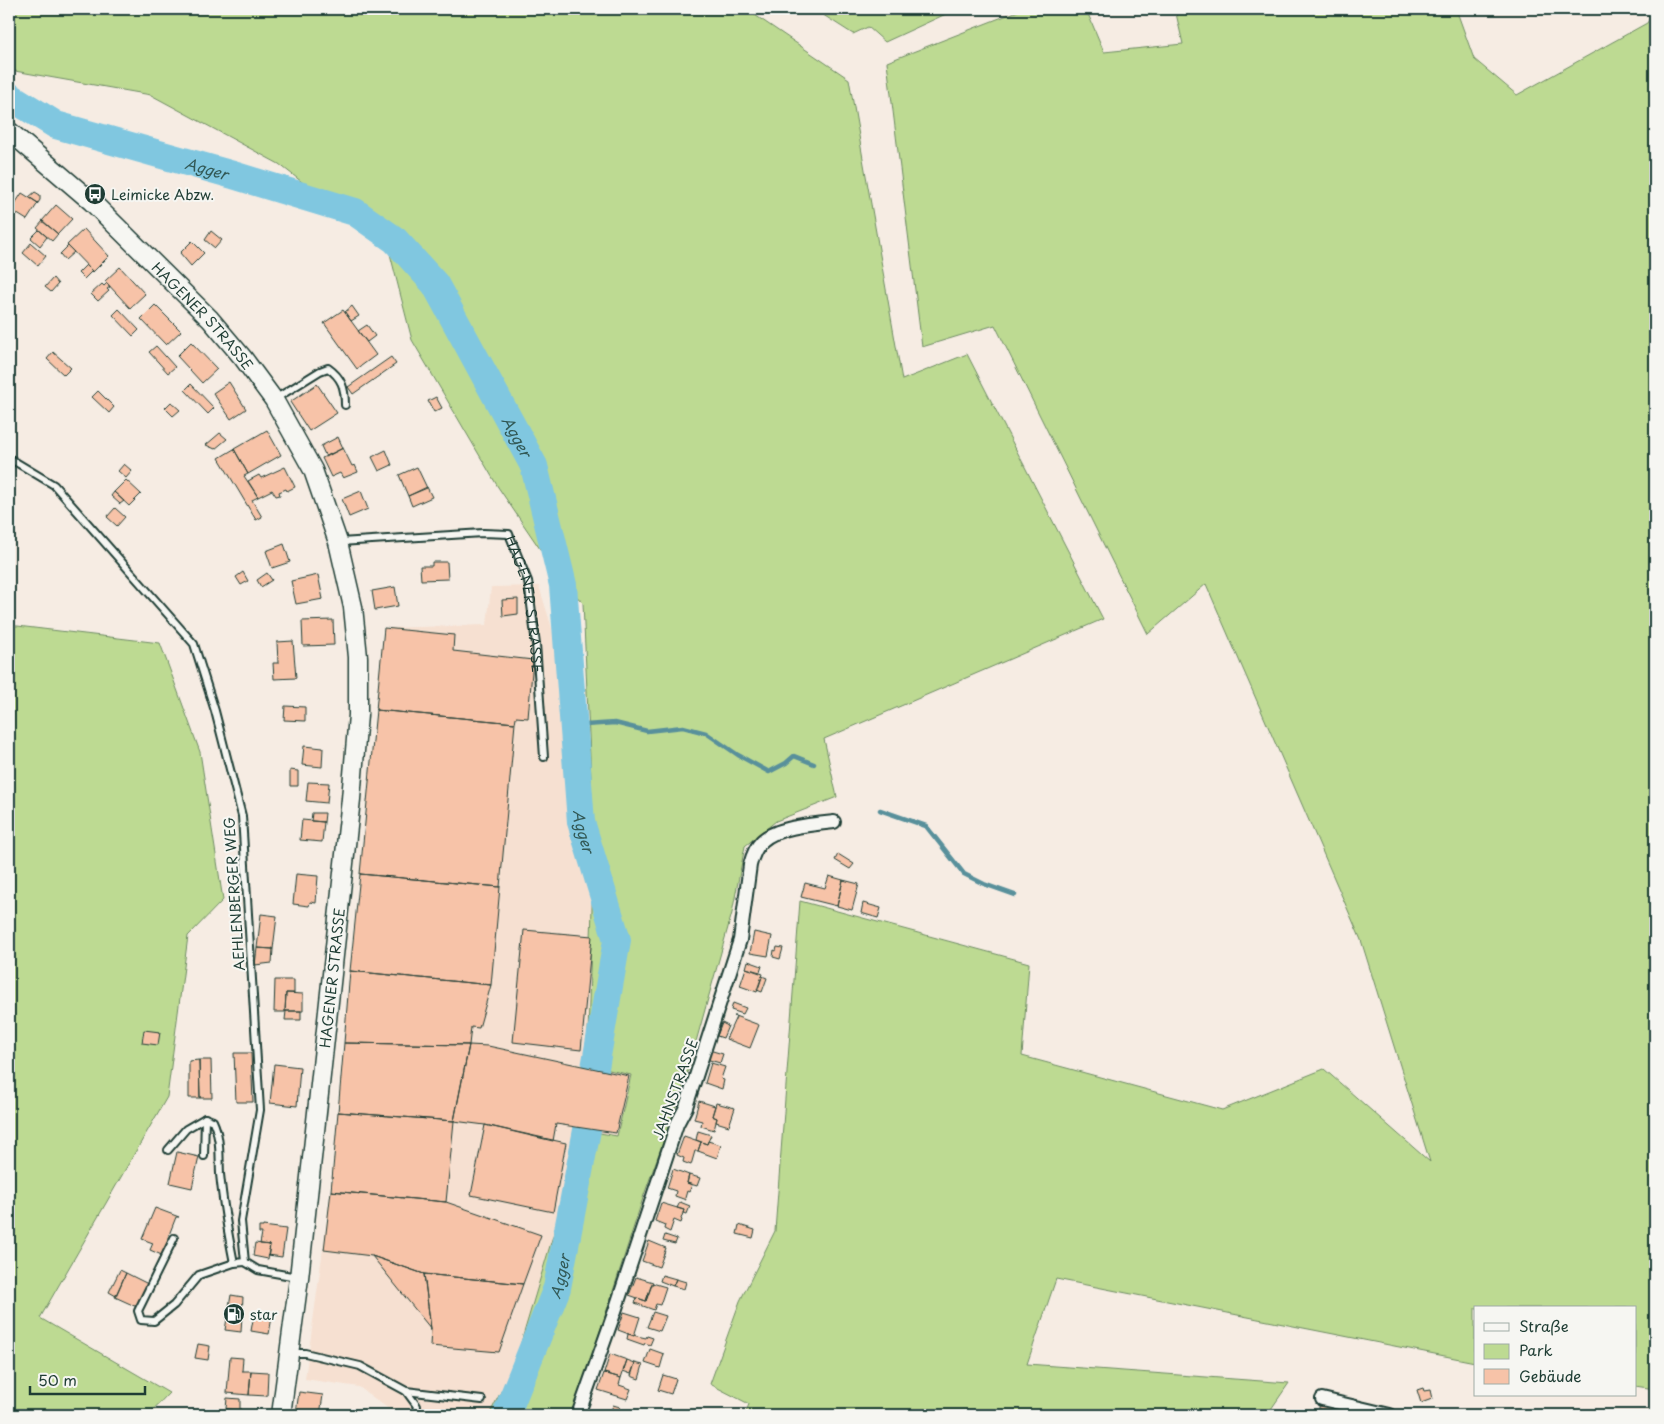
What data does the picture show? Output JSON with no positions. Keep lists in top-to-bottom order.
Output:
{
  "streets": {
    "main road": ["HAGENER STRASSE"],
    "street": ["JAHNSTRASSE"],
    "lane": ["AEHLENBERGER WEG"]
  },
  "water": ["Agger"],
  "places": {
    "bus stop": ["Leimicke Abzw."],
    "fuel station": ["star"]
  },
  "legend": ["Straße", "Park", "Gebäude"],
  "scale_bar": "50 m"
}
